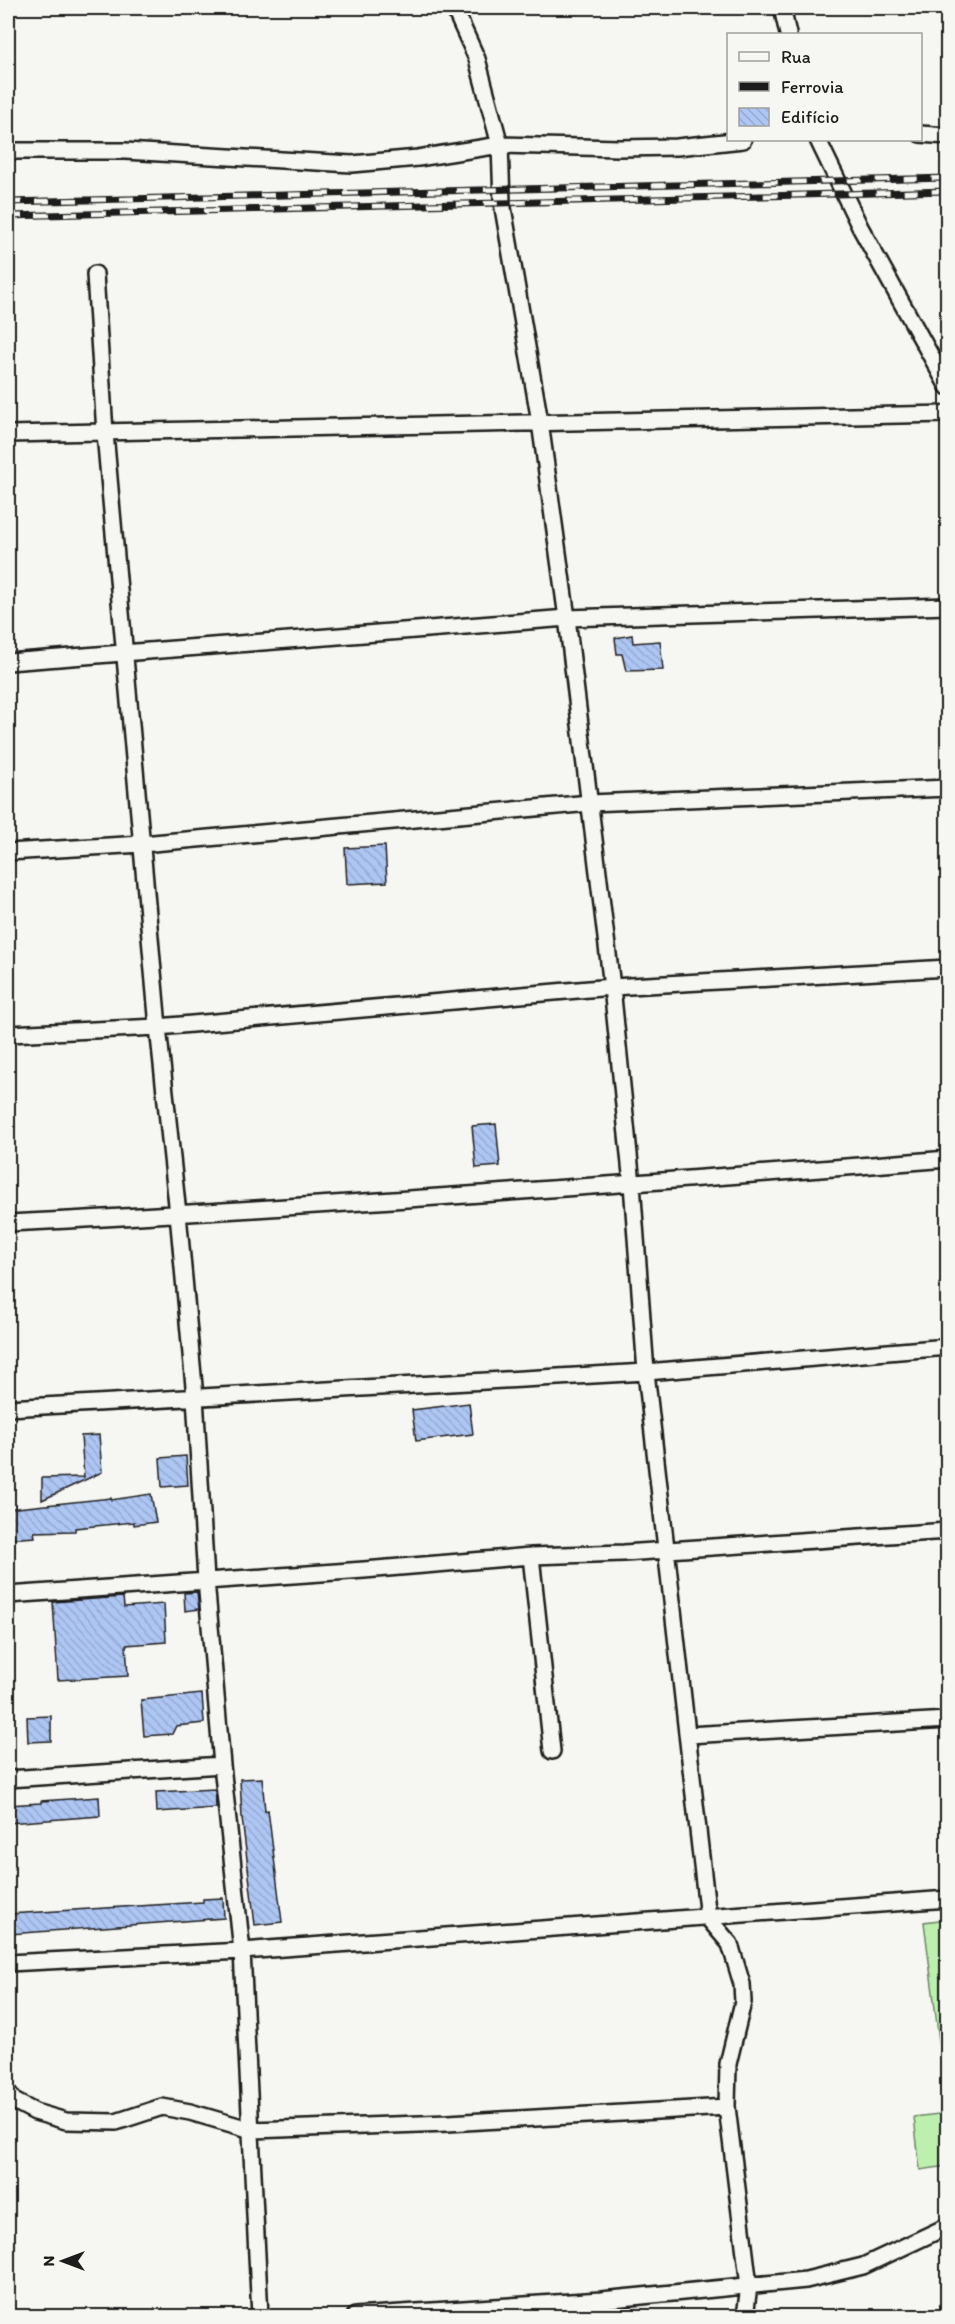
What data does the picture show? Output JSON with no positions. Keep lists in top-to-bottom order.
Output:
{
  "legend": ["Rua", "Ferrovia", "Edifício"],
  "north": "left"
}
